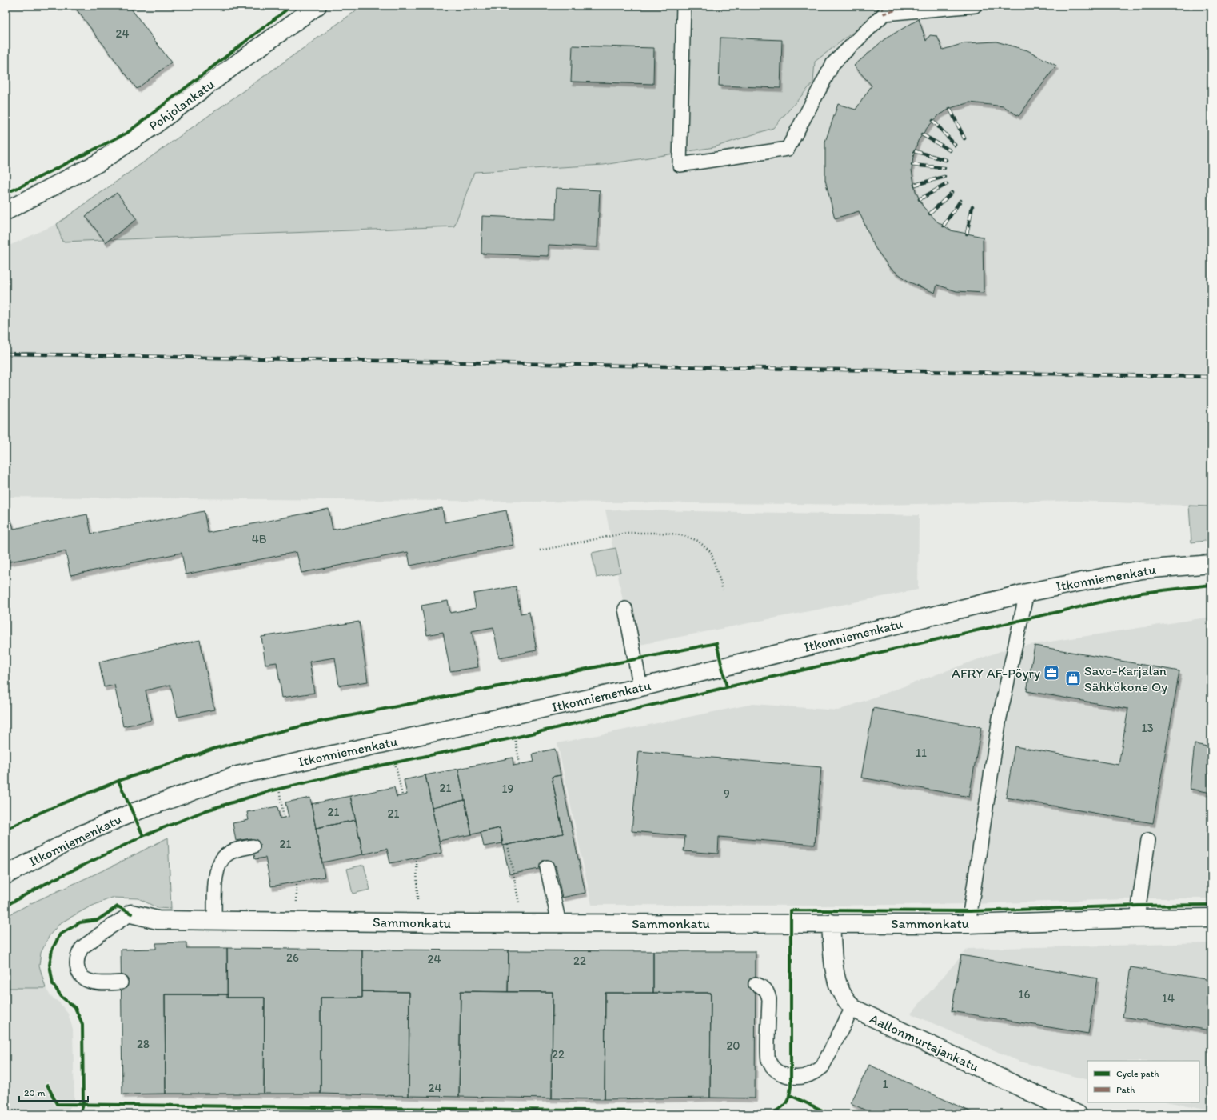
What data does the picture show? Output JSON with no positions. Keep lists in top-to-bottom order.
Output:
{
  "streets": {
    "main road": [
      "Pohjolankatu",
      "Itkonniemenkatu",
      "Sammonkatu",
      "Aallonmurtajankatu"
    ]
  },
  "crossings": [
    ["Sammonkatu", "Aallonmurtajankatu"]
  ],
  "places": {
    "office": ["AFRY AF-Pöyry"],
    "shop": ["Savo-Karjalan Sähkökone Oy"]
  },
  "house_numbers": [
    "24",
    "4B",
    "13",
    "11",
    "21",
    "19",
    "9",
    "21",
    "21",
    "21",
    "26",
    "24",
    "22",
    "16",
    "14",
    "28",
    "20",
    "22",
    "1",
    "24"
  ],
  "legend": ["Cycle path", "Path"],
  "scale_bar": "20 m"
}
